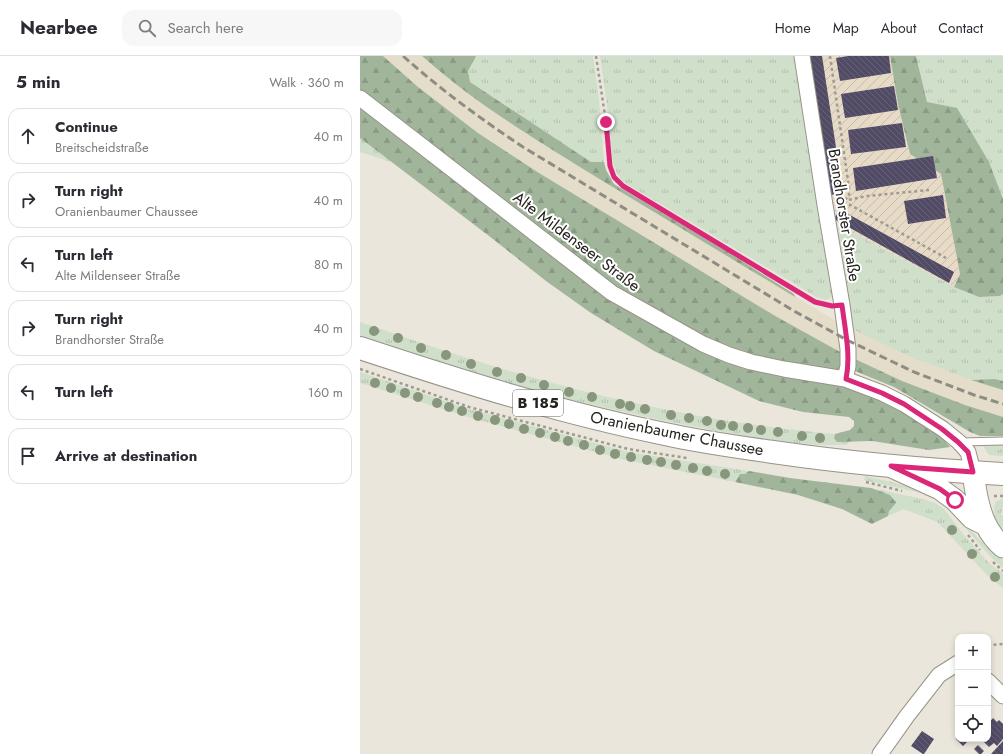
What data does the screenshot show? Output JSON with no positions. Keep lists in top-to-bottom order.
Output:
{
  "streets": {
    "main road": ["B 185", "Oranienbaumer Chaussee"],
    "street": ["Brandhorster Straße", "Alte Mildenseer Straße"]
  },
  "crossings": [
    ["Brandhorster Straße", "Alte Mildenseer Straße"],
    ["Alte Mildenseer Straße", "Oranienbaumer Chaussee"]
  ],
  "page": {
    "header": "Nearbee",
    "search": "Search here",
    "nav": [
      "Home",
      "Map",
      "About",
      "Contact"
    ],
    "heading": ["5 min", "Walk · 360 m"],
    "list": [
      ["Continue", "Breitscheidstraße", "40 m"],
      ["Turn right", "Oranienbaumer Chaussee", "40 m"],
      ["Turn left", "Alte Mildenseer Straße", "80 m"],
      ["Turn right", "Brandhorster Straße", "40 m"],
      ["Turn left", "160 m"],
      "Arrive at destination"
    ],
    "map_buttons": ["+", "−"]
  }
}
